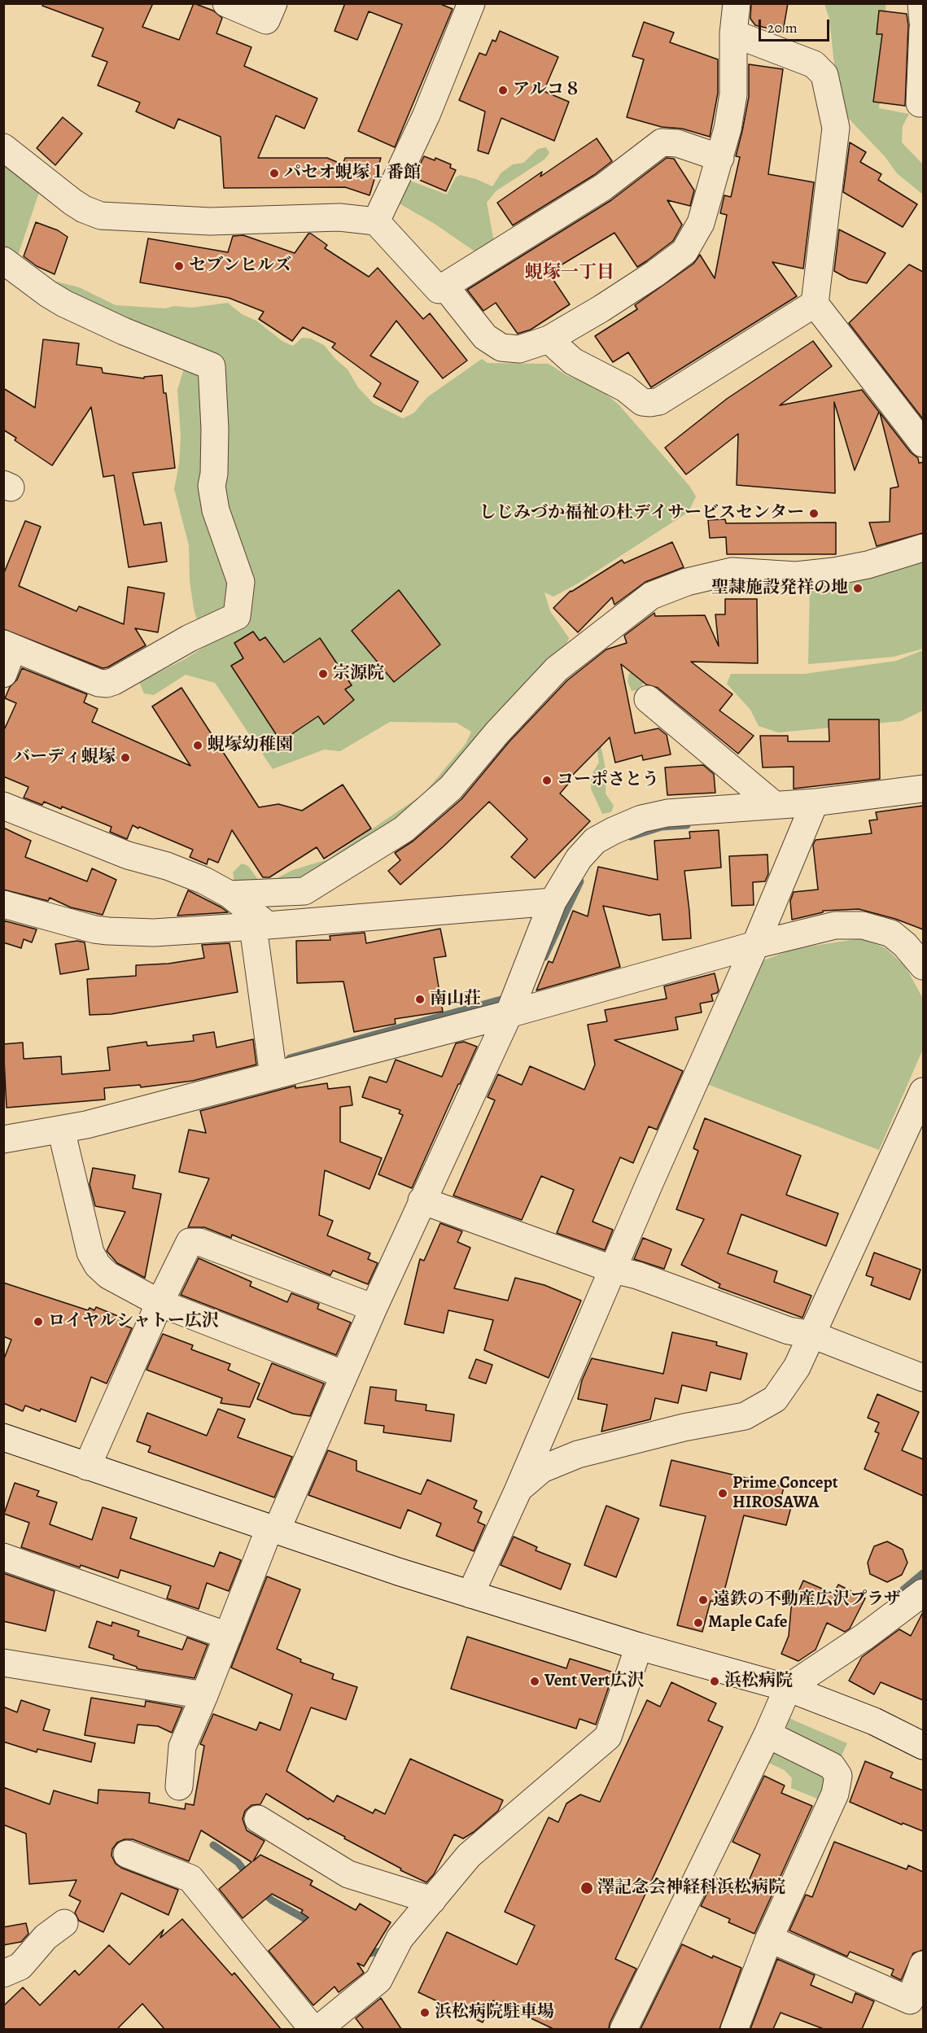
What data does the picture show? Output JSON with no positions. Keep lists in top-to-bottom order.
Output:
{
  "districts": ["蜆塚一丁目"],
  "places": [
    "アルコ８",
    "パセオ蜆塚１番館",
    "セブンヒルズ",
    "しじみづか福祉の杜デイサービスセンター",
    "聖隷施設発祥の地",
    "宗源院",
    "蜆塚幼稚園",
    "バーディ蜆塚",
    "コーポさとう",
    "南山荘",
    "ロイヤルシャトー広沢",
    "Prime Concept HIROSAWA",
    "遠鉄の不動産広沢プラザ",
    "Maple Cafe",
    "Vent Vert広沢",
    "浜松病院",
    "澤記念会神経科浜松病院",
    "浜松病院駐車場"
  ],
  "scale_bar": "20 m"
}
